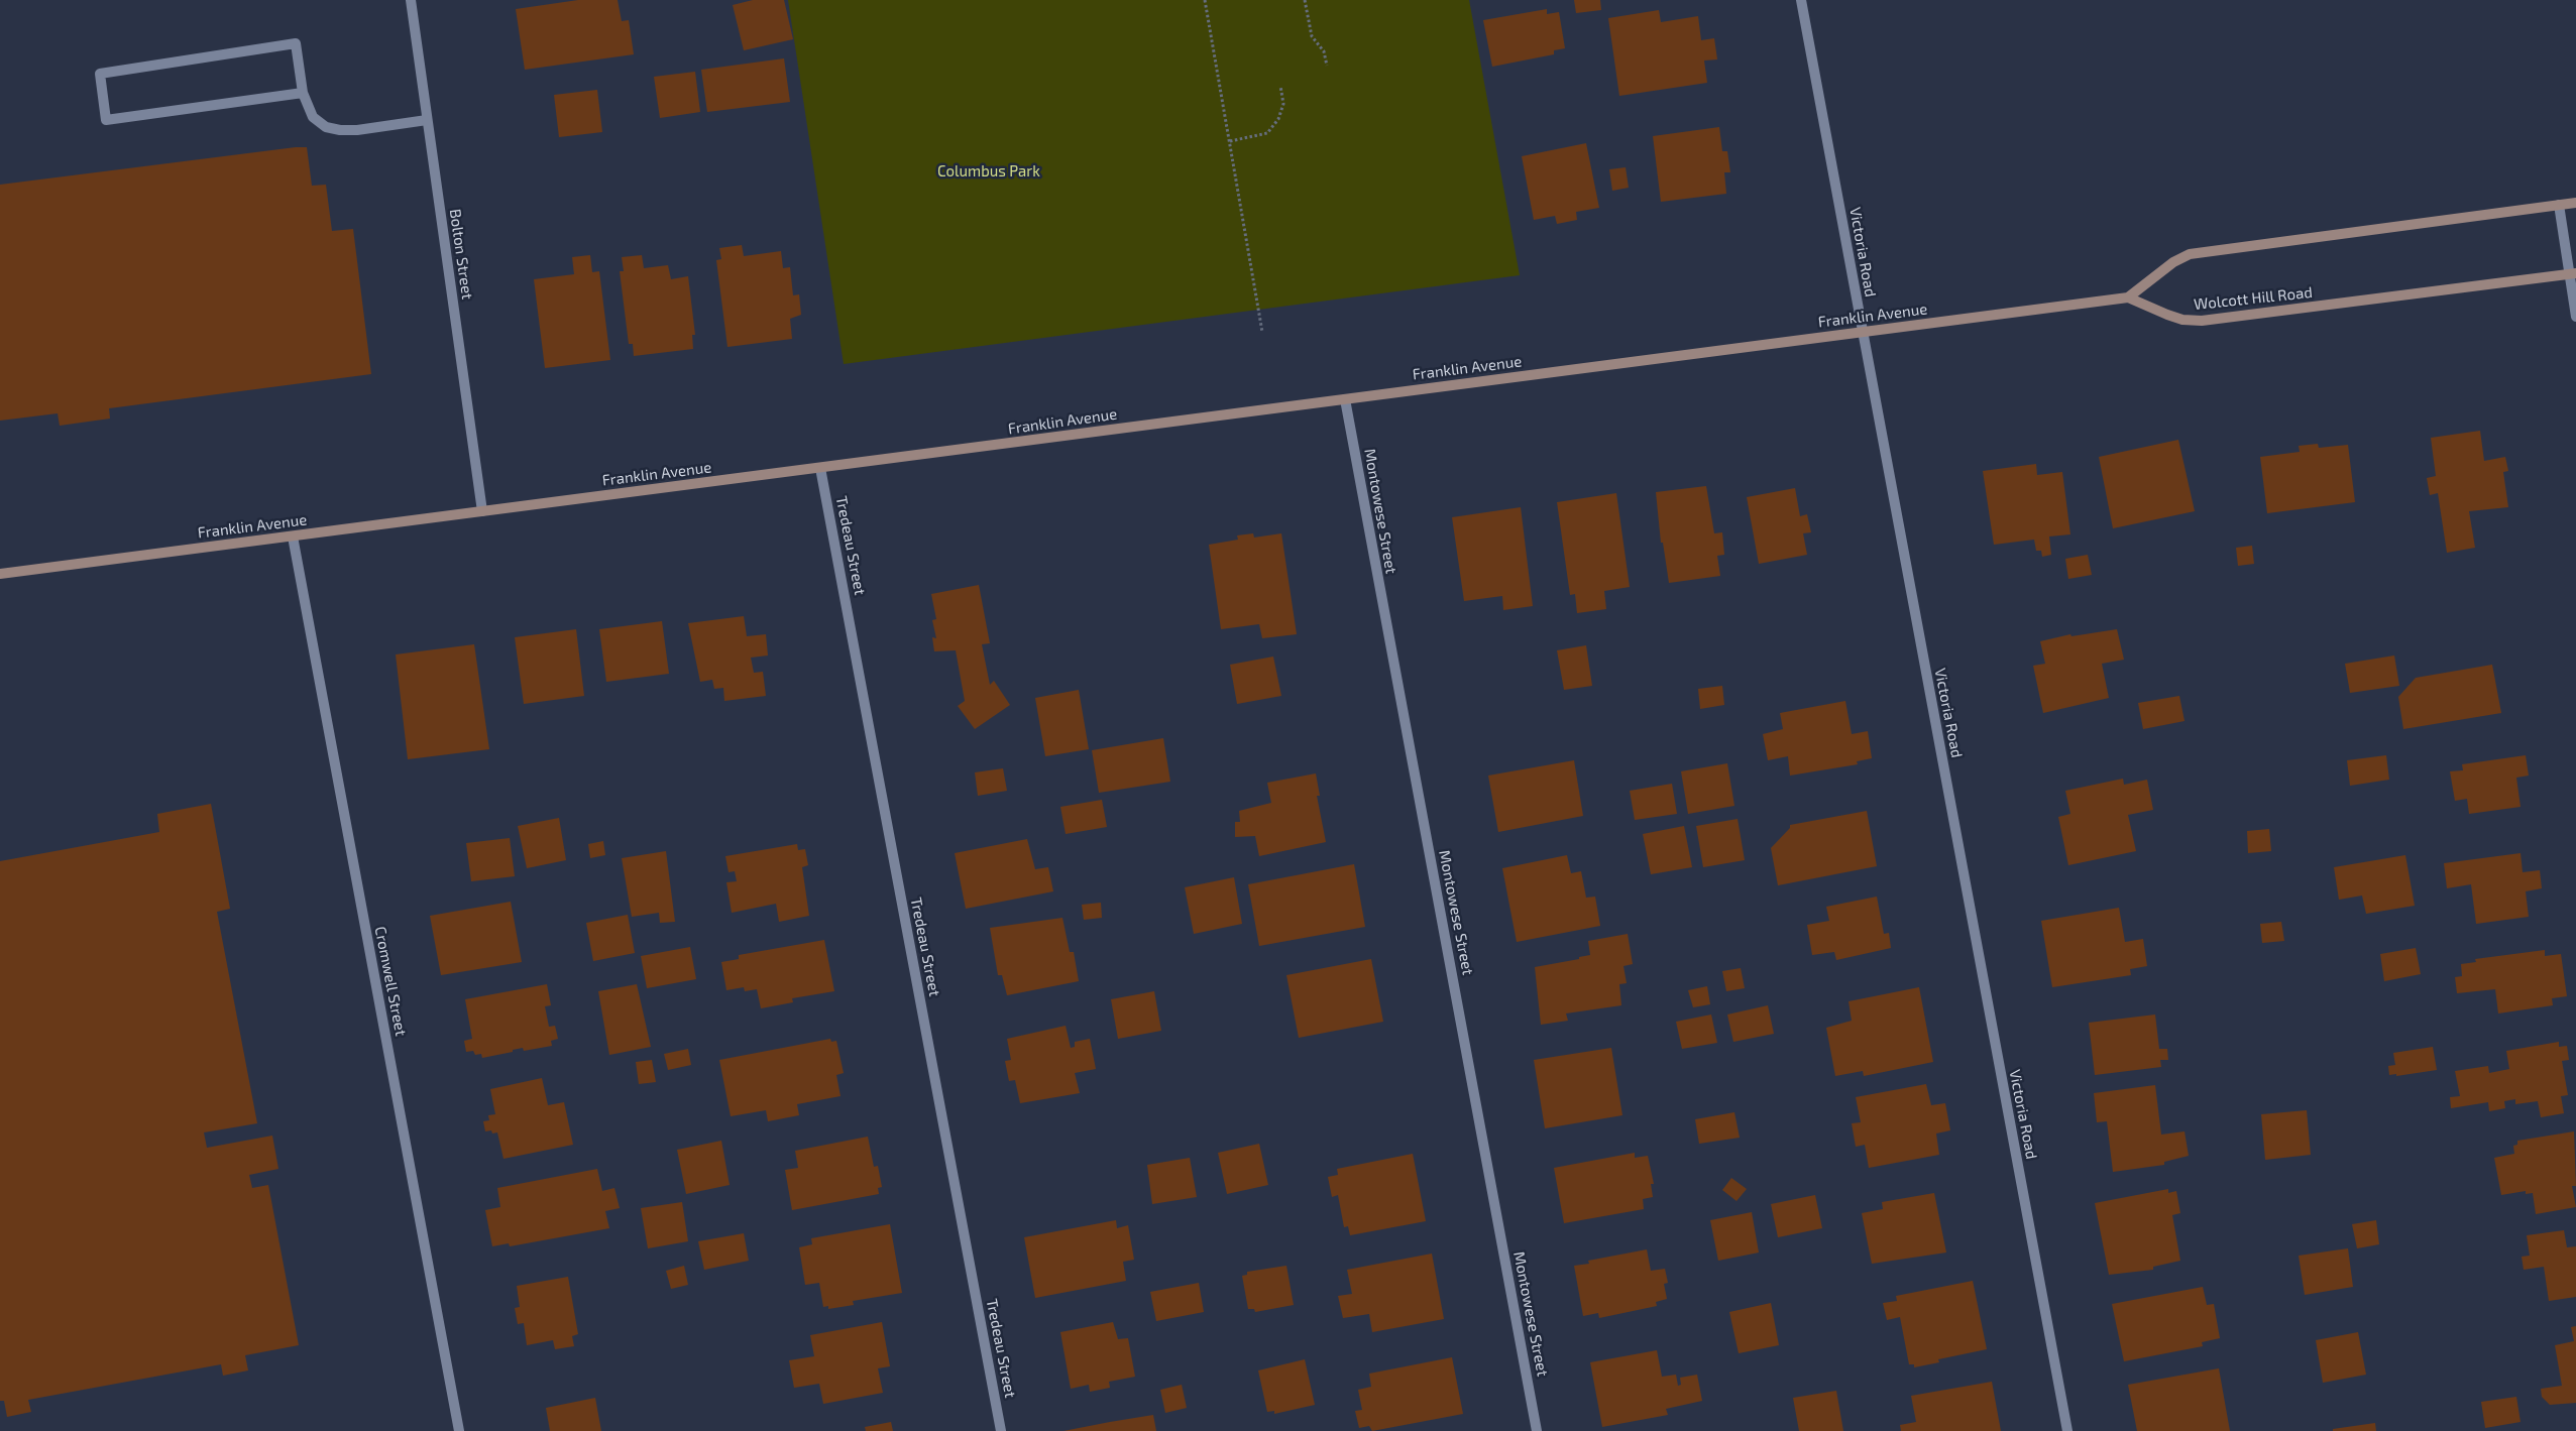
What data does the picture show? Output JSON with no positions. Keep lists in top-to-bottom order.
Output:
{
  "streets": {
    "main road": ["Wolcott Hill Road", "Franklin Avenue"],
    "street": [
      "Victoria Road",
      "Bolton Street",
      "Montowese Street",
      "Tredeau Street",
      "Cromwell Street"
    ]
  },
  "crossings": [
    ["Victoria Road", "Franklin Avenue"],
    ["Bolton Street", "Franklin Avenue"],
    ["Wolcott Hill Road", "Franklin Avenue"],
    ["Franklin Avenue", "Montowese Street"],
    ["Franklin Avenue", "Tredeau Street"],
    ["Franklin Avenue", "Cromwell Street"]
  ],
  "parks": ["Columbus Park"]
}
